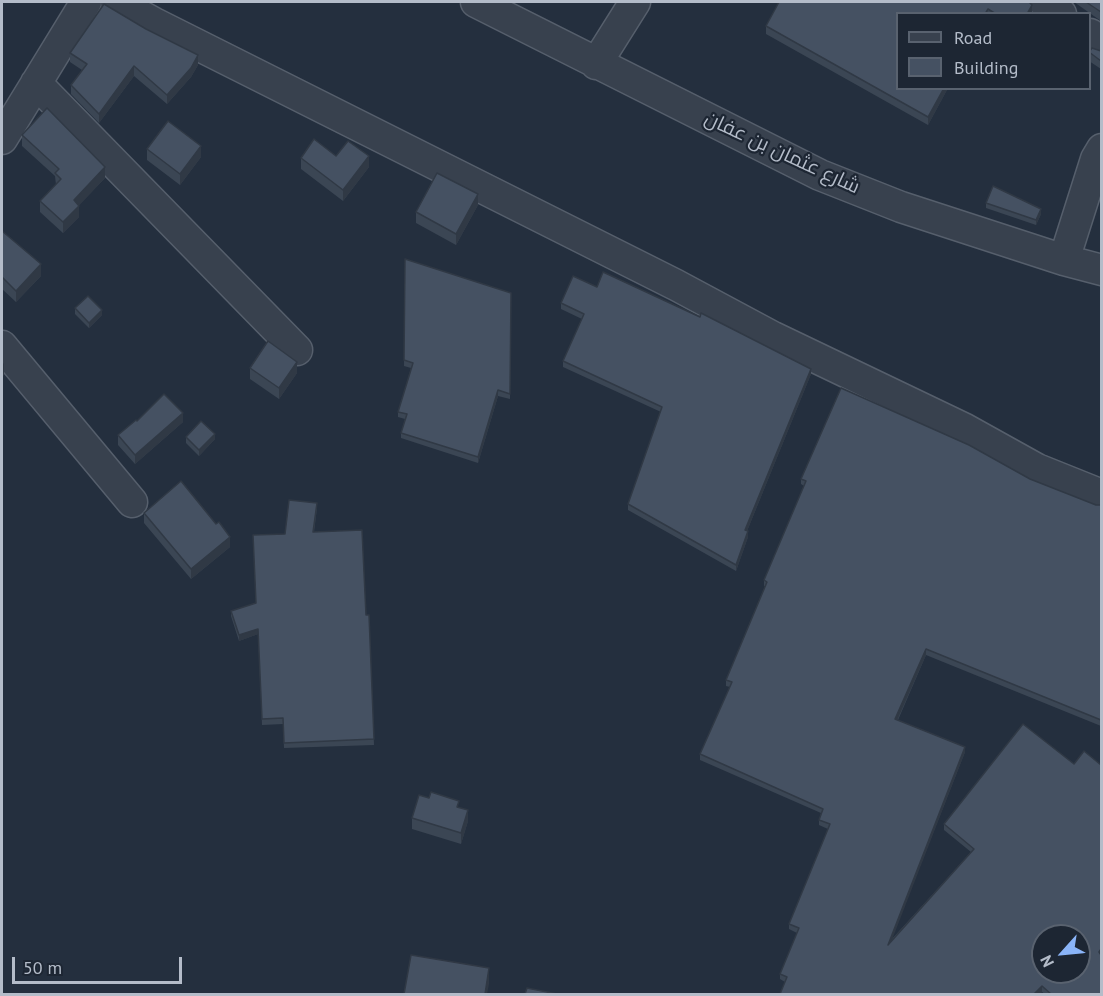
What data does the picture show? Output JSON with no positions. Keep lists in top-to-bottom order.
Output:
{
  "streets": {
    "street": ["شارع عثمان بن عفان"]
  },
  "legend": ["Road", "Building"],
  "scale_bar": "50 m",
  "north": "bottom left"
}
